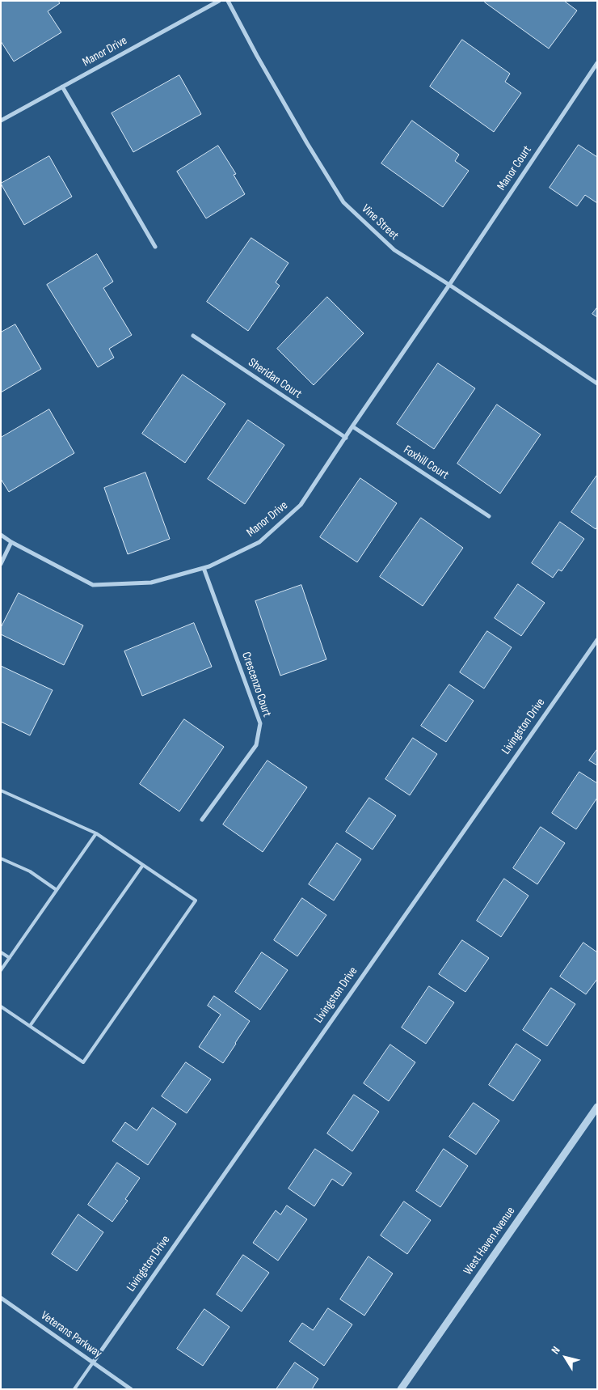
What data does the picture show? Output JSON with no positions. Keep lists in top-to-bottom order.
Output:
{
  "streets": {
    "street": [
      "Manor Drive",
      "Manor Court",
      "Vine Street",
      "Sheridan Court",
      "Foxhill Court",
      "Crescenzo Court",
      "Livingston Drive",
      "West Haven Avenue",
      "Veterans Parkway"
    ]
  },
  "crossings": [
    ["Manor Drive", "Manor Court"],
    ["Manor Drive", "Vine Street"],
    ["Manor Drive", "Sheridan Court"],
    ["Manor Drive", "Foxhill Court"],
    ["Manor Drive", "Crescenzo Court"],
    ["Manor Court", "Vine Street"],
    ["Livingston Drive", "Veterans Parkway"]
  ],
  "north": "top left"
}
